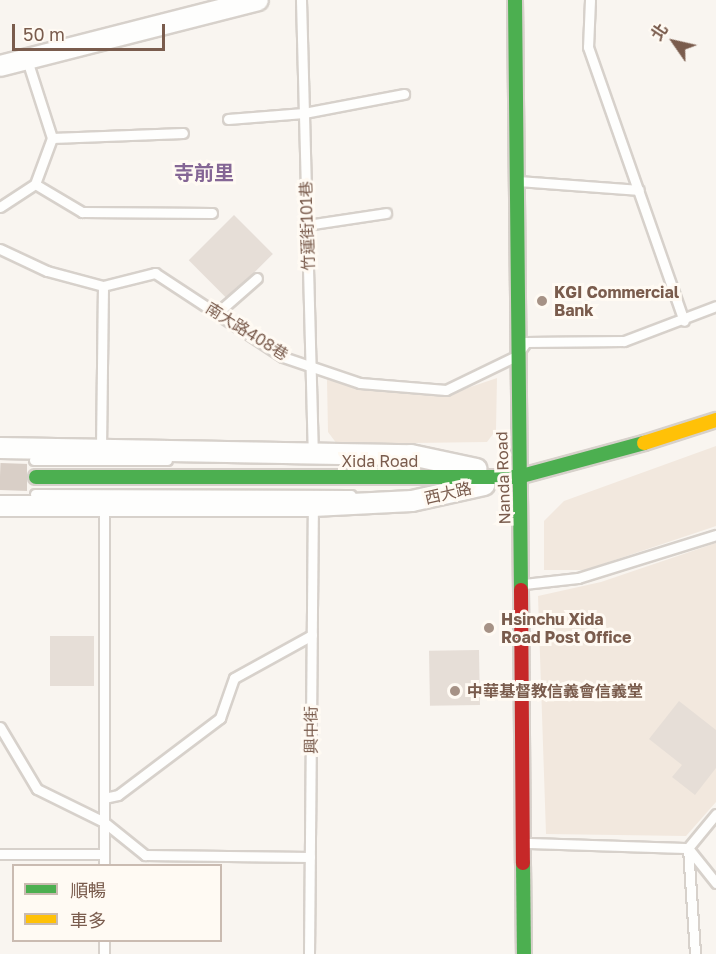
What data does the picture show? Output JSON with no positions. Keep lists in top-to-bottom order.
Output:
{
  "streets": {
    "main road": ["Xida Road", "Nanda Road"],
    "street": ["西大路"],
    "lane": ["竹蓮街101巷", "南大路408巷", "興中街"]
  },
  "crossings": [
    ["竹蓮街101巷", "南大路408巷"],
    ["竹蓮街101巷", "西大路"],
    ["南大路408巷", "Nanda Road"],
    ["Xida Road", "Nanda Road"],
    ["Xida Road", "西大路"],
    ["Nanda Road", "西大路"],
    ["西大路", "興中街"]
  ],
  "districts": ["寺前里"],
  "places": ["KGI Commercial Bank", "Hsinchu Xida Road Post Office", "中華基督教信義會信義堂"],
  "legend": ["順暢", "車多"],
  "scale_bar": "50 m",
  "north": "top left"
}
